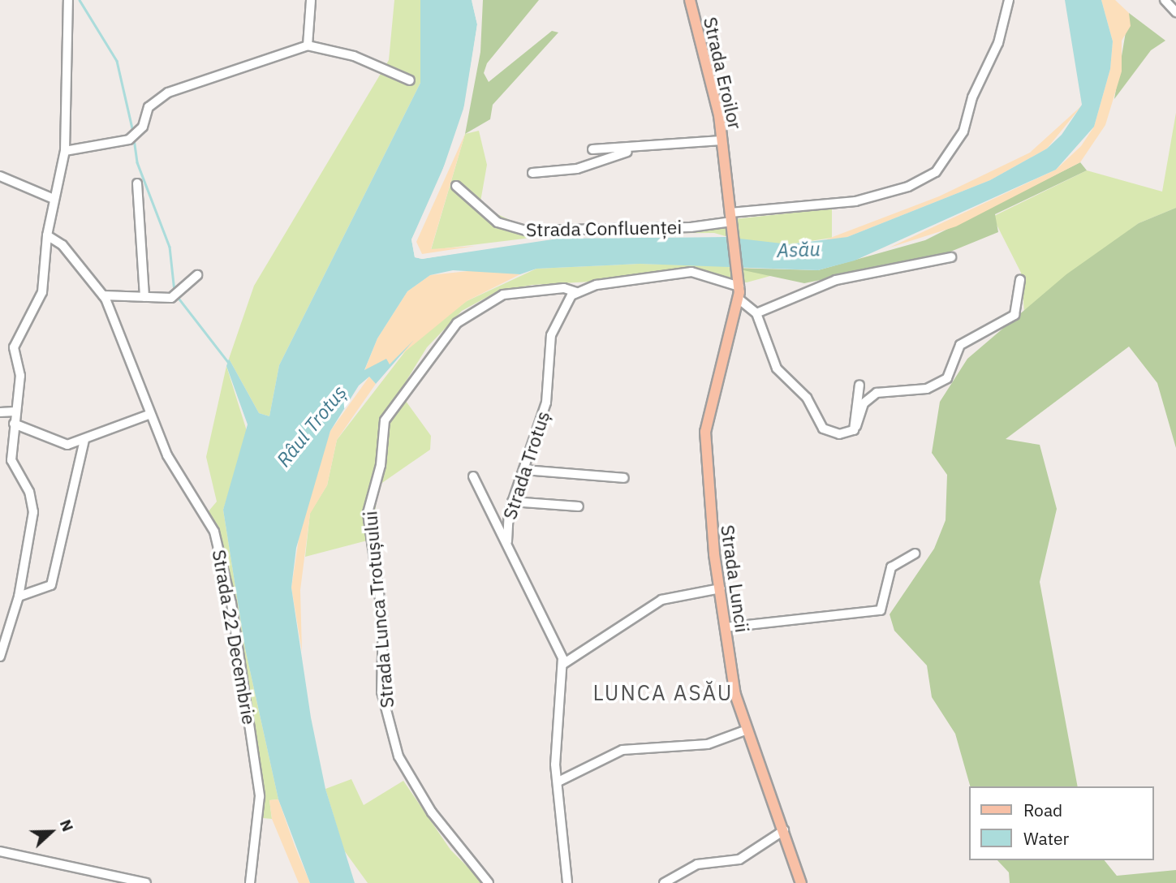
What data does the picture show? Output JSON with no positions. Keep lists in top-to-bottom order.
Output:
{
  "streets": {
    "main road": ["Strada Eroilor", "Strada Luncii"],
    "street": [
      "Strada Confluenței",
      "Strada Trotuș",
      "Strada Lunca Trotușului",
      "Strada 22 Decembrie"
    ]
  },
  "crossings": [
    ["Strada Eroilor", "Strada Confluenței"],
    ["Strada Eroilor", "Strada Luncii"],
    ["Strada Trotuș", "Strada Lunca Trotușului"]
  ],
  "districts": ["LUNCA ASĂU"],
  "water": ["Asău", "Râul Trotuș"],
  "legend": ["Road", "Water"],
  "north": "right"
}
